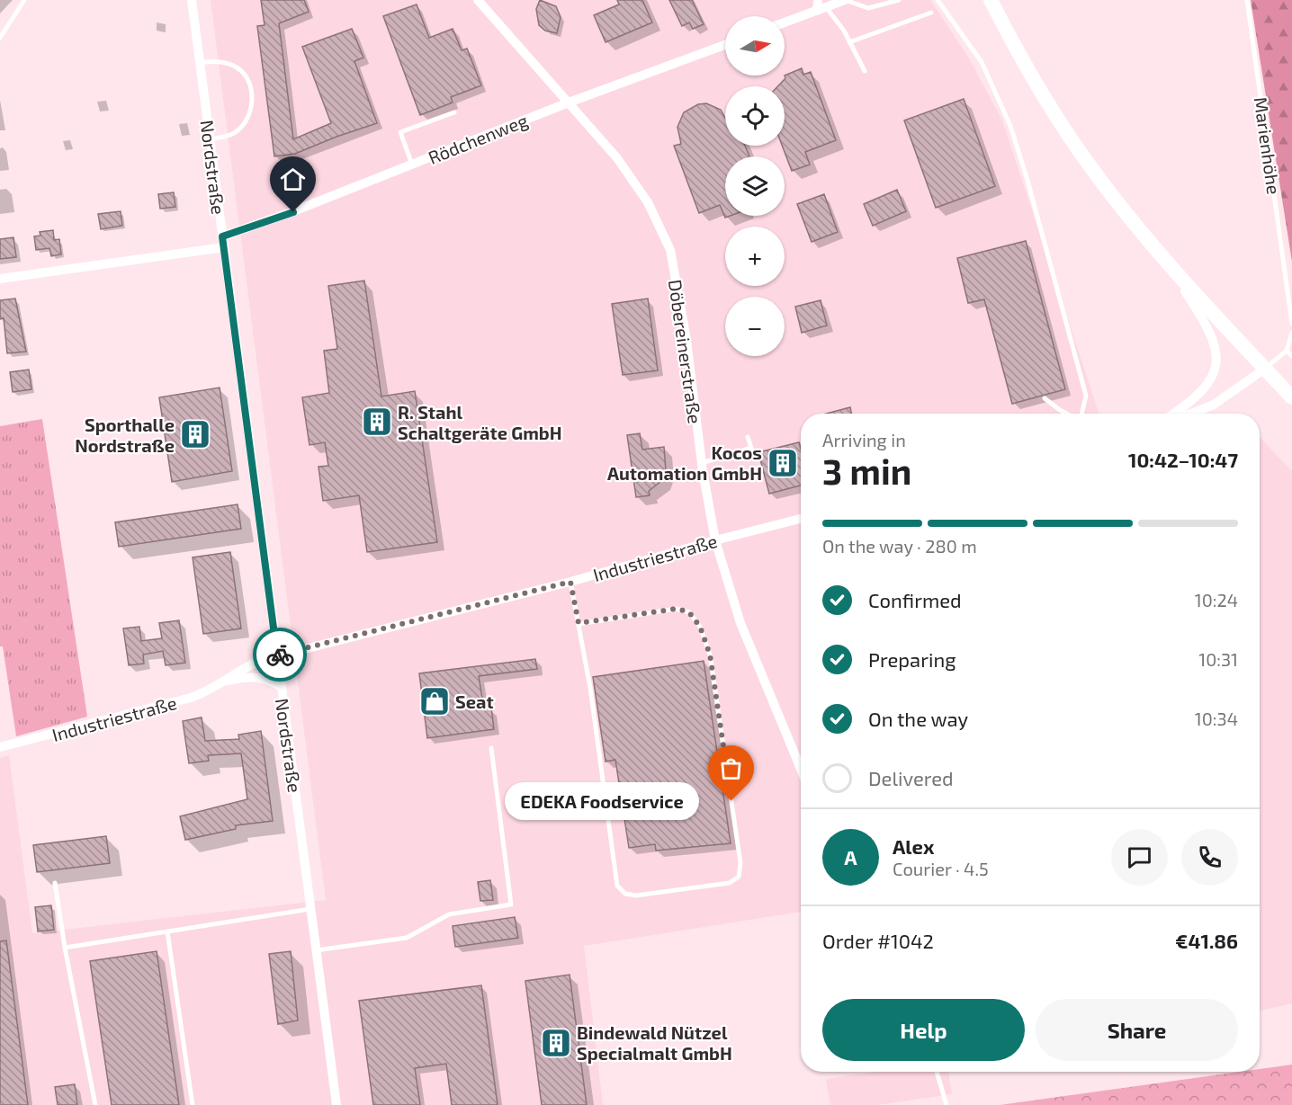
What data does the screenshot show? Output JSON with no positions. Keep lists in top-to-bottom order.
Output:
{
  "streets": {
    "street": [
      "Rödchenweg",
      "Nordstraße",
      "Döbereinerstraße",
      "Industriestraße"
    ],
    "lane": ["Marienhöhe"]
  },
  "crossings": [
    ["Rödchenweg", "Nordstraße"],
    ["Rödchenweg", "Döbereinerstraße"],
    ["Nordstraße", "Industriestraße"],
    ["Döbereinerstraße", "Industriestraße"]
  ],
  "places": {
    "building": [
      "R. Stahl Schaltgeräte GmbH",
      "Sporthalle Nordstraße",
      "Kocos Automation GmbH",
      "Bindewald Nützel Specialmalt GmbH"
    ],
    "shop": ["Seat"],
    "other": ["EDEKA Foodservice"]
  },
  "north": "right",
  "page": {
    "map_buttons": ["+", "−"],
    "heading": ["3 min", "Arriving in", "10:42–10:47"],
    "panel": [
      "Alex",
      "Courier · 4.5",
      "Order #1042",
      "€41.86"
    ],
    "bar": "On the way · 280 m",
    "list": [
      ["Confirmed", "10:24"],
      ["Preparing", "10:31"],
      ["On the way", "10:34"],
      "Delivered"
    ],
    "bubble": "EDEKA Foodservice",
    "round": "A",
    "buttons": ["Help", "Share"]
  }
}
